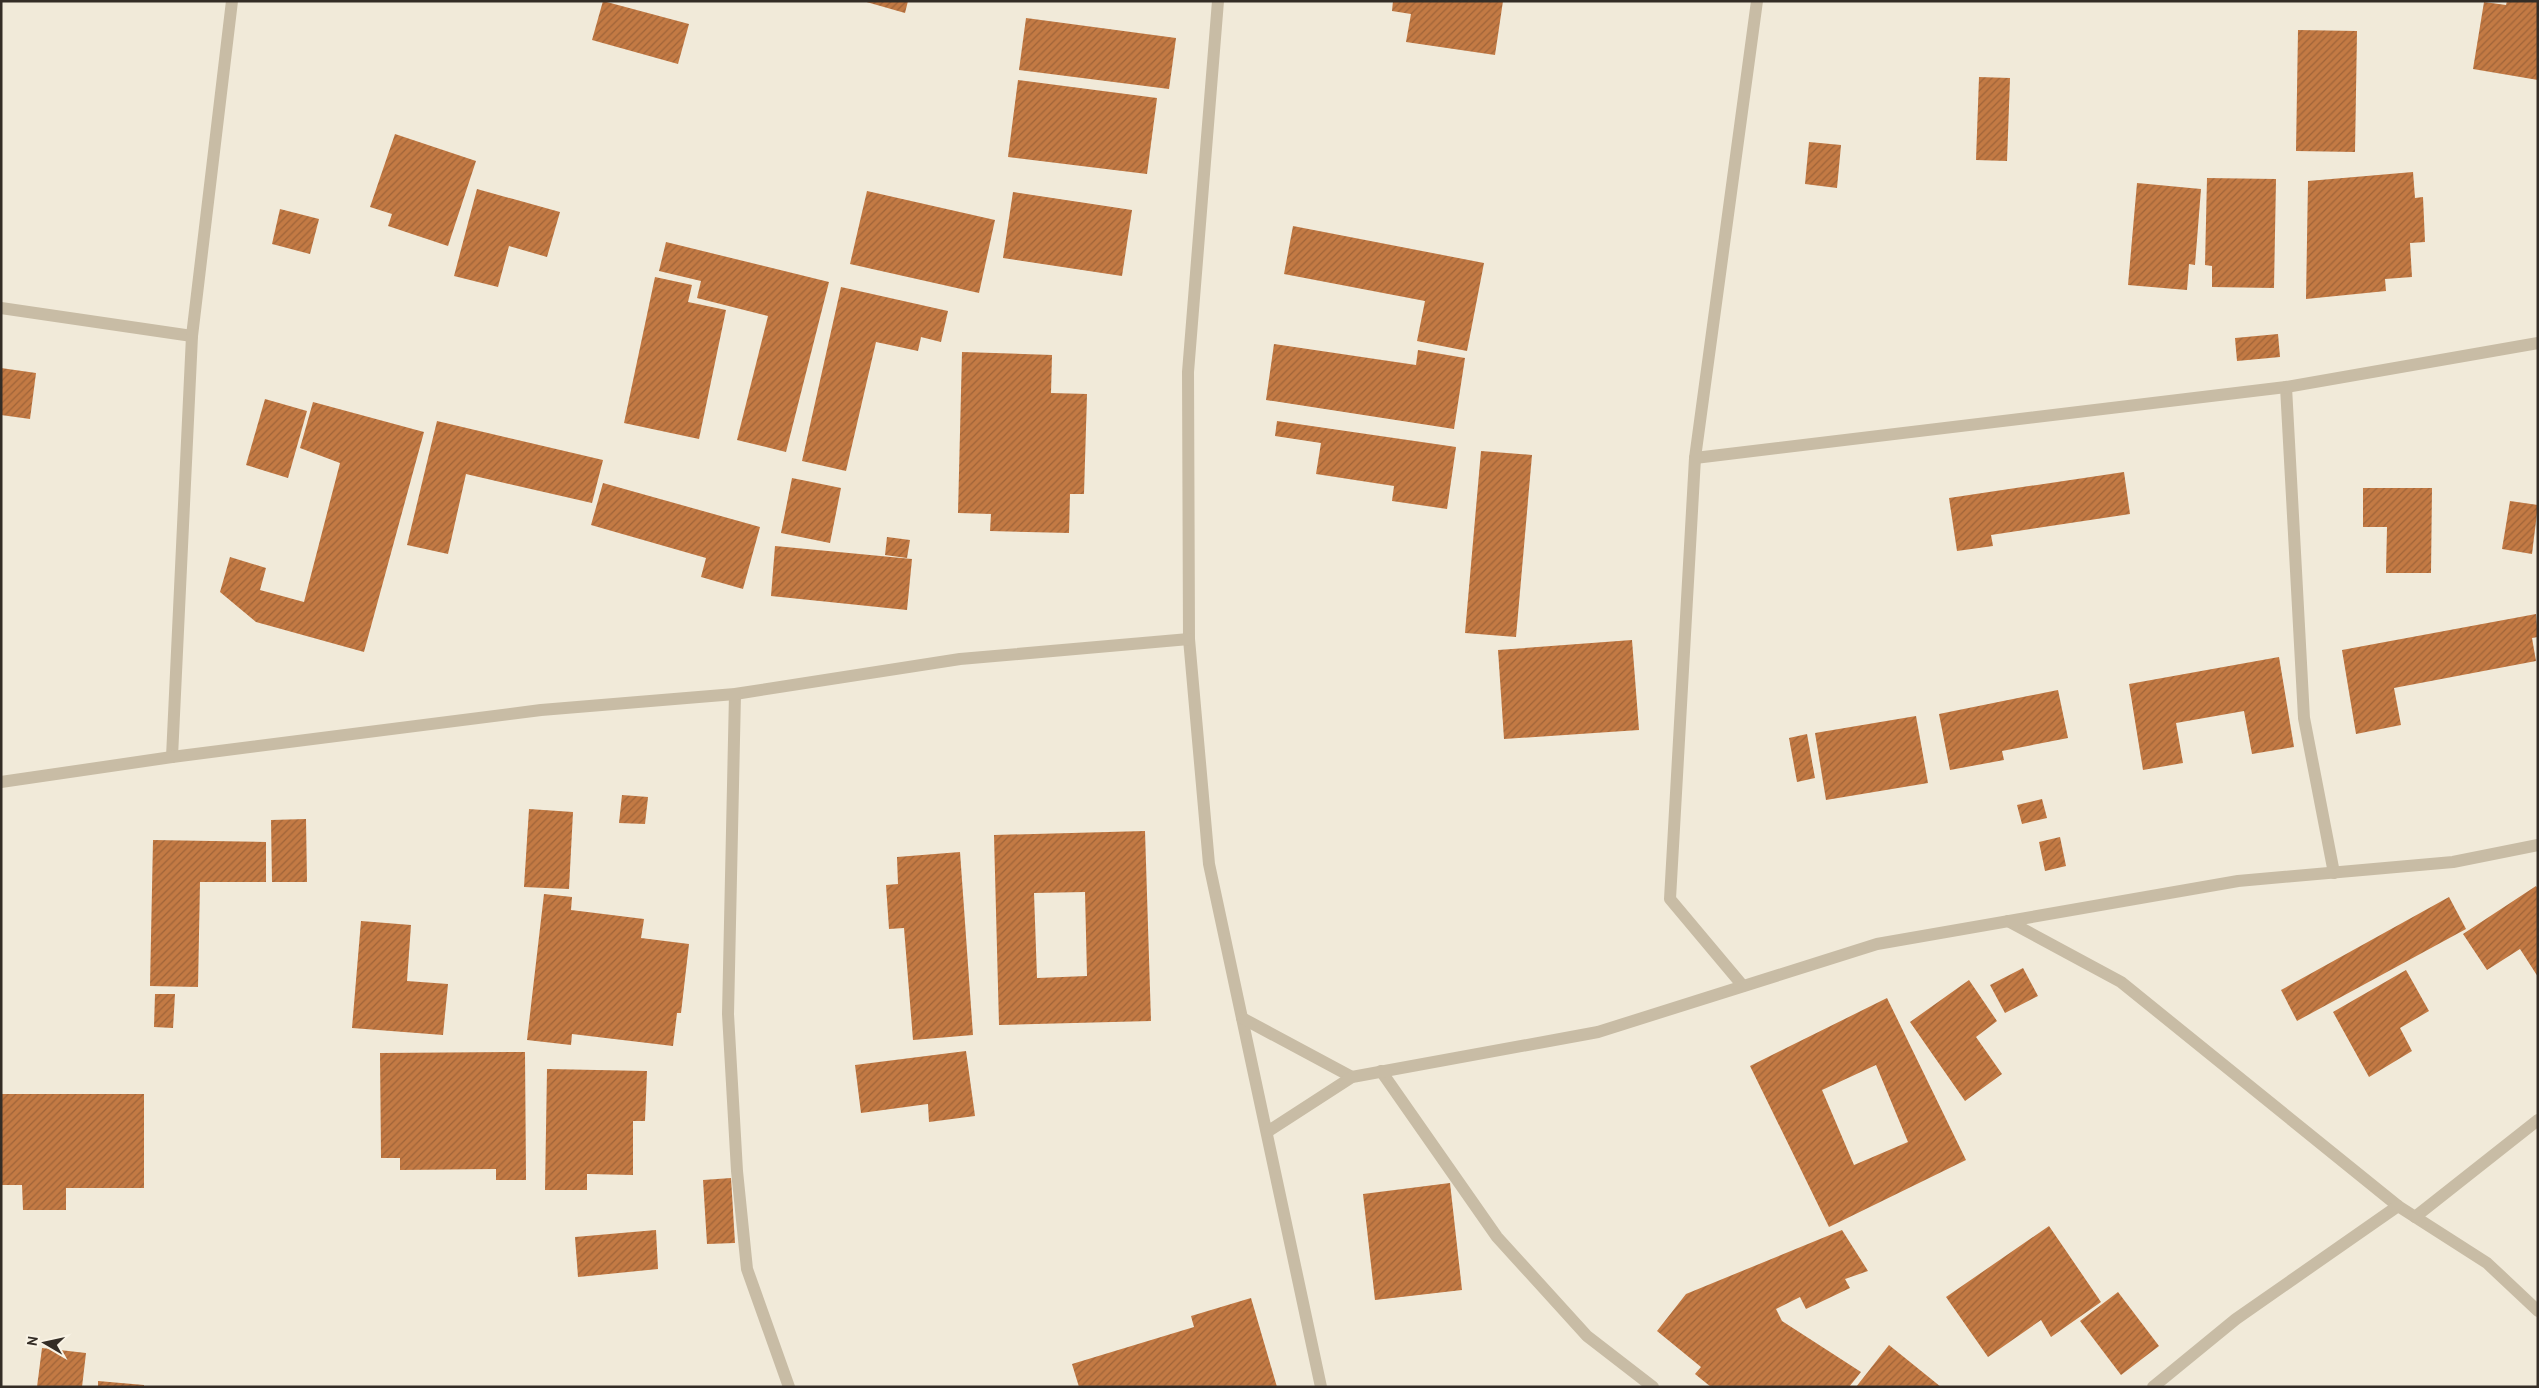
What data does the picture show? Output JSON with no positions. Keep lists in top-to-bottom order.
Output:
{
  "north": "left"
}
